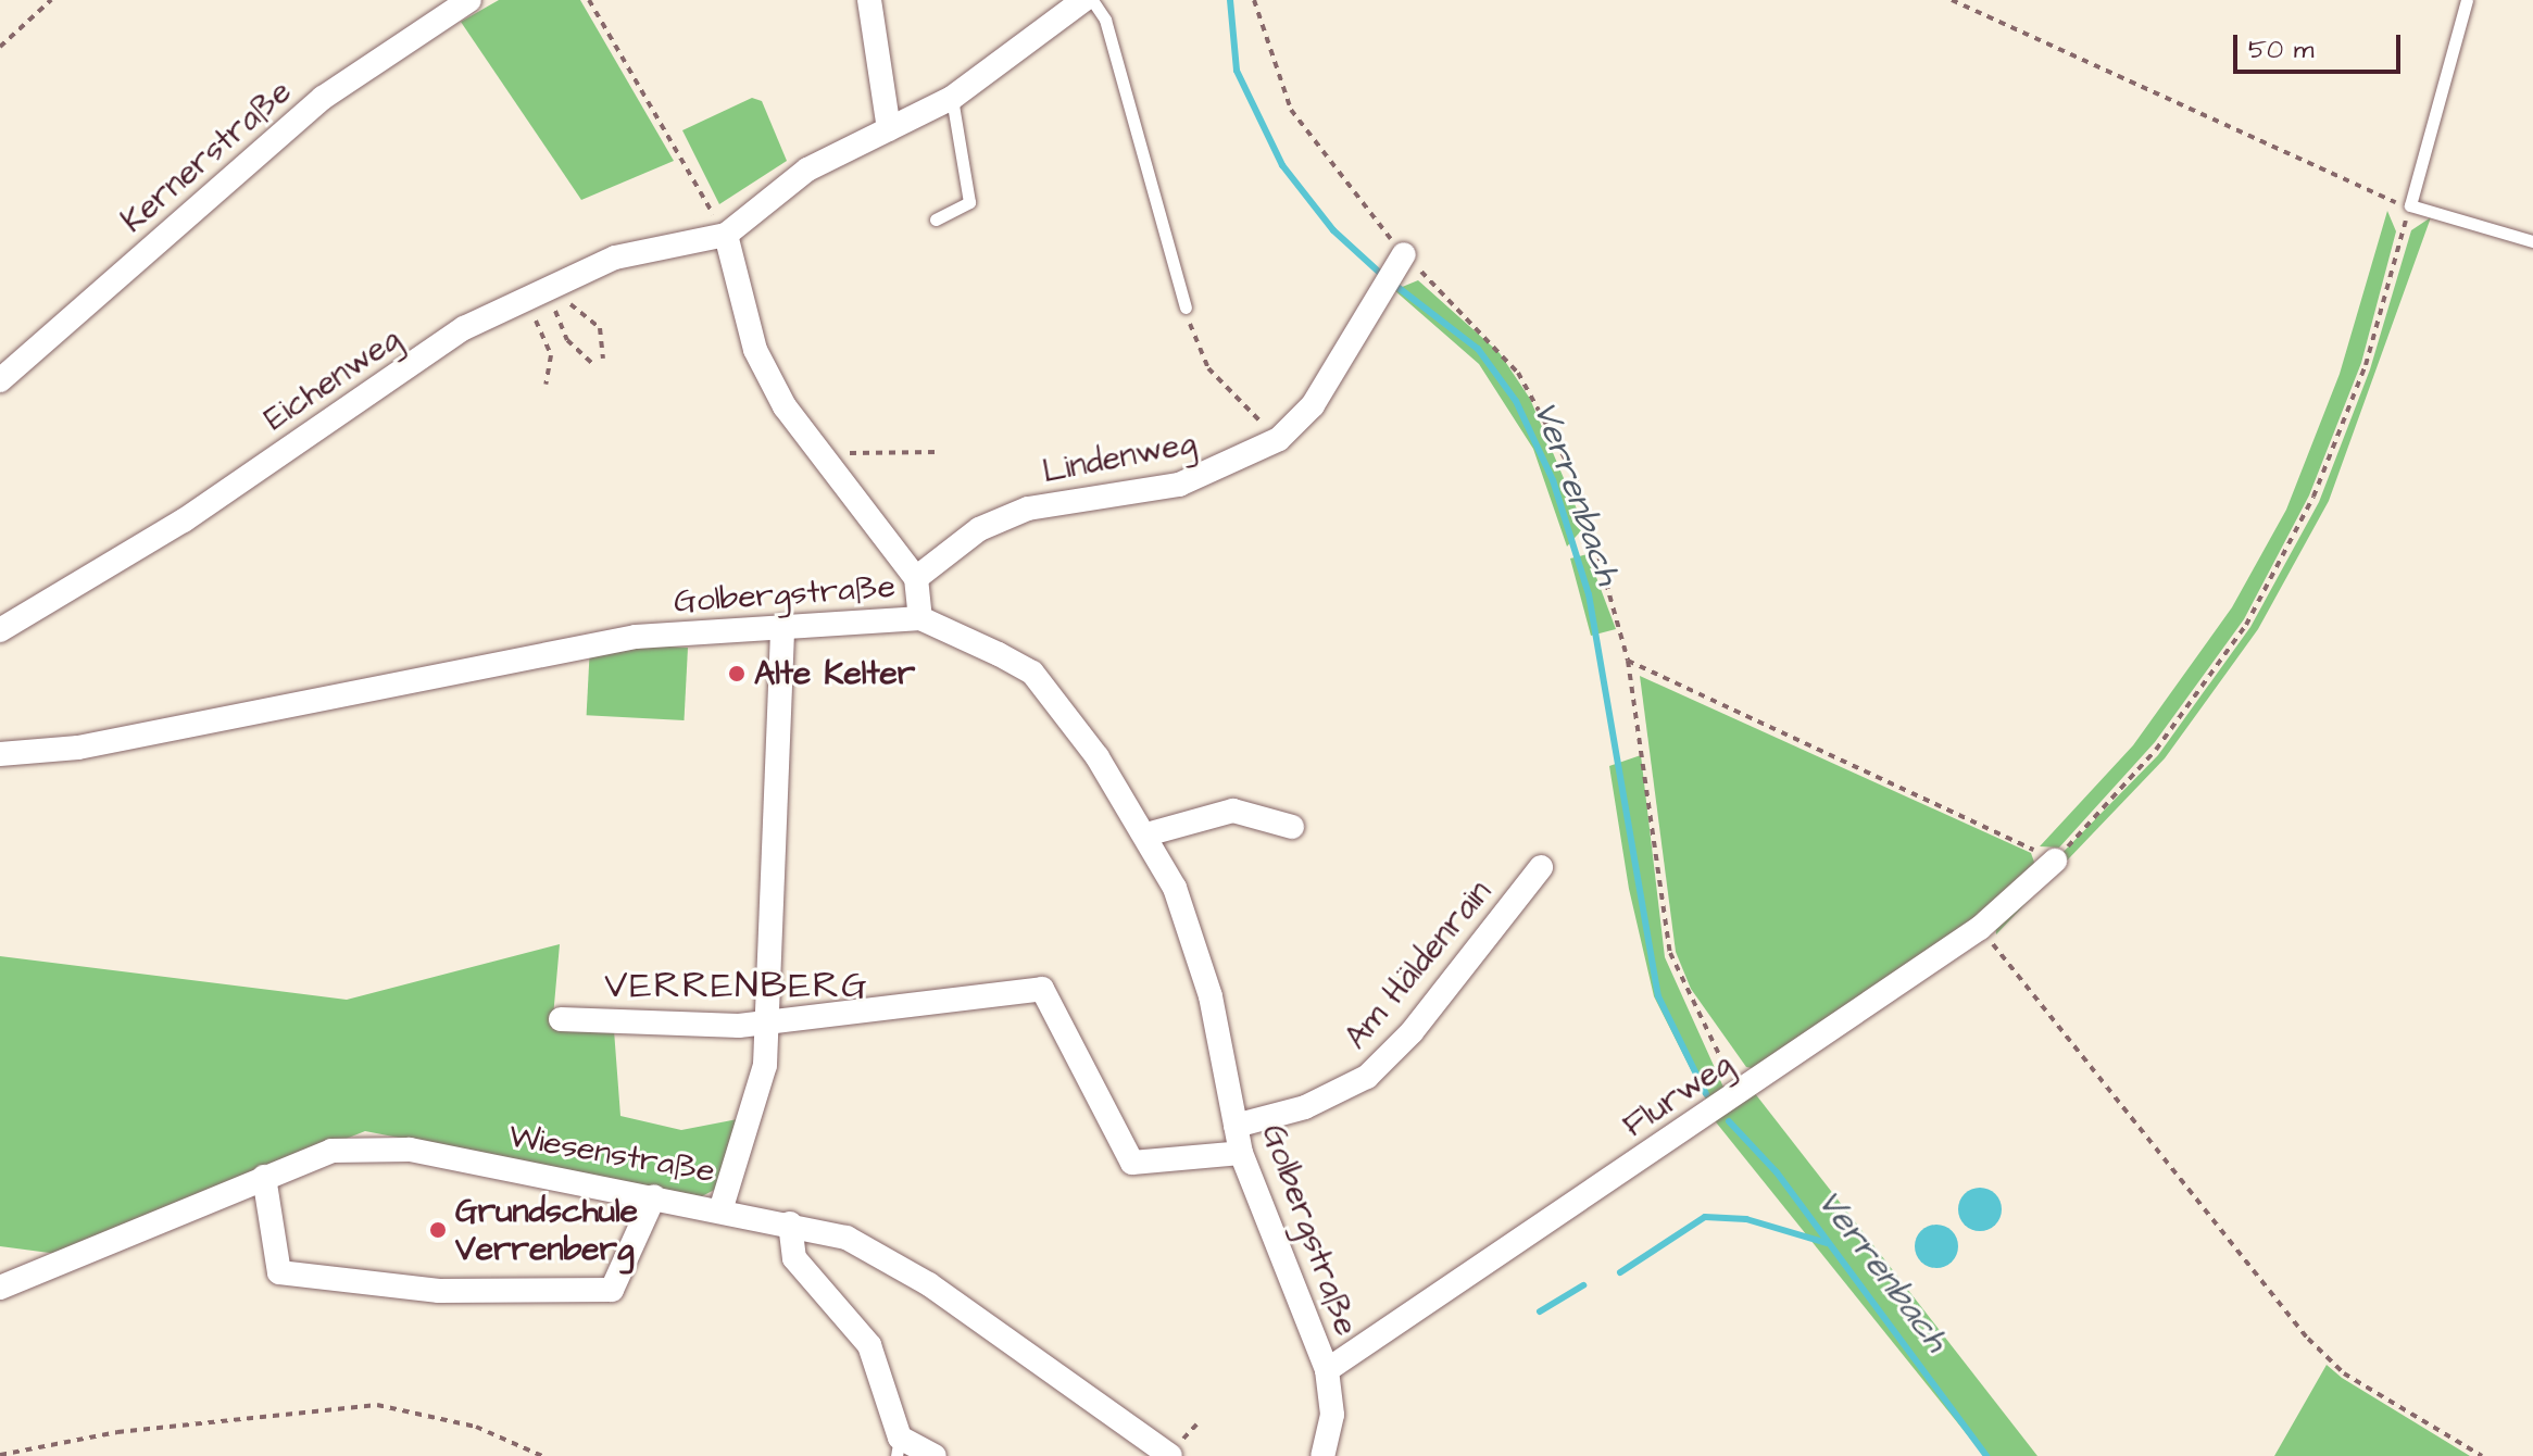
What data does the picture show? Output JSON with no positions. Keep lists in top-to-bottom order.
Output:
{
  "streets": {
    "street": [
      "Kernerstraße",
      "Eichenweg",
      "Lindenweg",
      "Golbergstraße",
      "Am Häldenrain",
      "Flurweg",
      "Wiesenstraße"
    ]
  },
  "crossings": [
    ["Golbergstraße", "Am Häldenrain"],
    ["Golbergstraße", "Flurweg"]
  ],
  "districts": ["VERRENBERG"],
  "water": ["Verrenbach"],
  "places": ["Alte Kelter", "Grundschule Verrenberg"],
  "scale_bar": "50 m"
}
